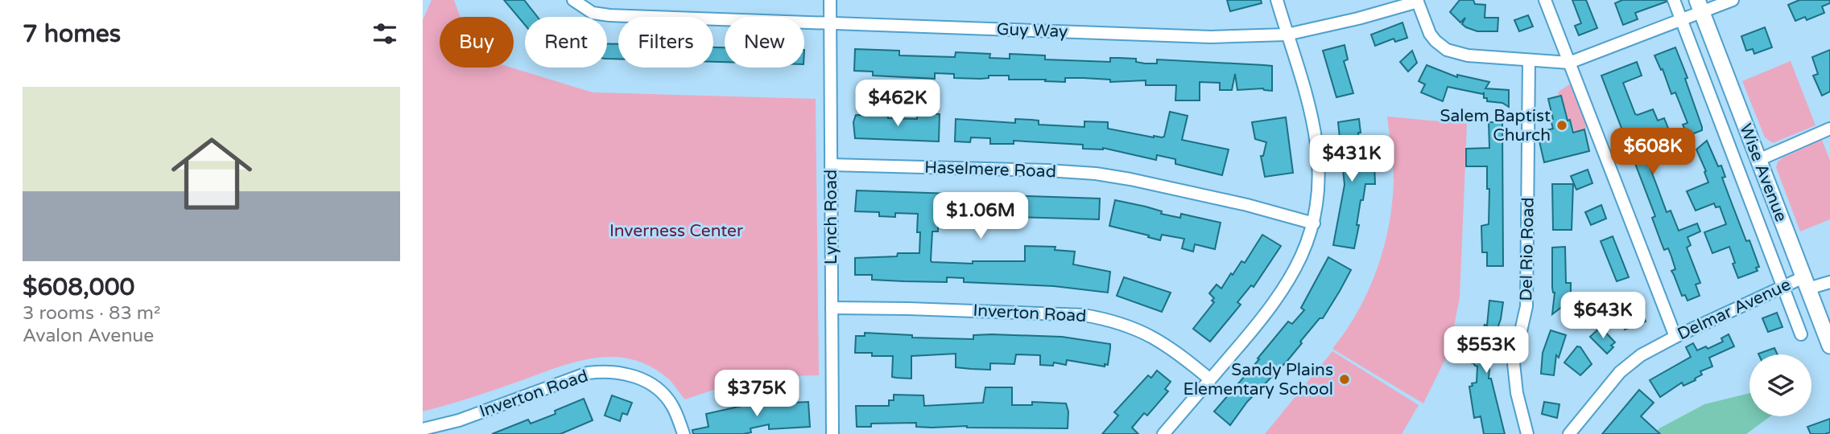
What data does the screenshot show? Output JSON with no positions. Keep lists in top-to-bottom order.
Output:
{
  "streets": {
    "main road": ["Wise Avenue"],
    "street": [
      "Guy Way",
      "Haselmere Road",
      "Lynch Road",
      "Del Rio Road",
      "Delmar Avenue",
      "Inverton Road"
    ]
  },
  "crossings": [
    ["Guy Way", "Lynch Road"],
    ["Haselmere Road", "Lynch Road"],
    ["Wise Avenue", "Delmar Avenue"],
    ["Lynch Road", "Inverton Road"]
  ],
  "parks": ["Inverness Center"],
  "places": ["Salem Baptist Church", "Sandy Plains Elementary School"],
  "page": {
    "heading": "7 homes",
    "chip": [
      "Buy",
      "Rent",
      "Filters",
      "New"
    ],
    "list": [
      {
        "name": "$608,000",
        "note": "3 rooms · 83 m² · Avalon Avenue"
      }
    ],
    "price": [
      "$462K",
      "$608K",
      "$431K",
      "$1.06M",
      "$643K",
      "$553K",
      "$375K"
    ]
  }
}
